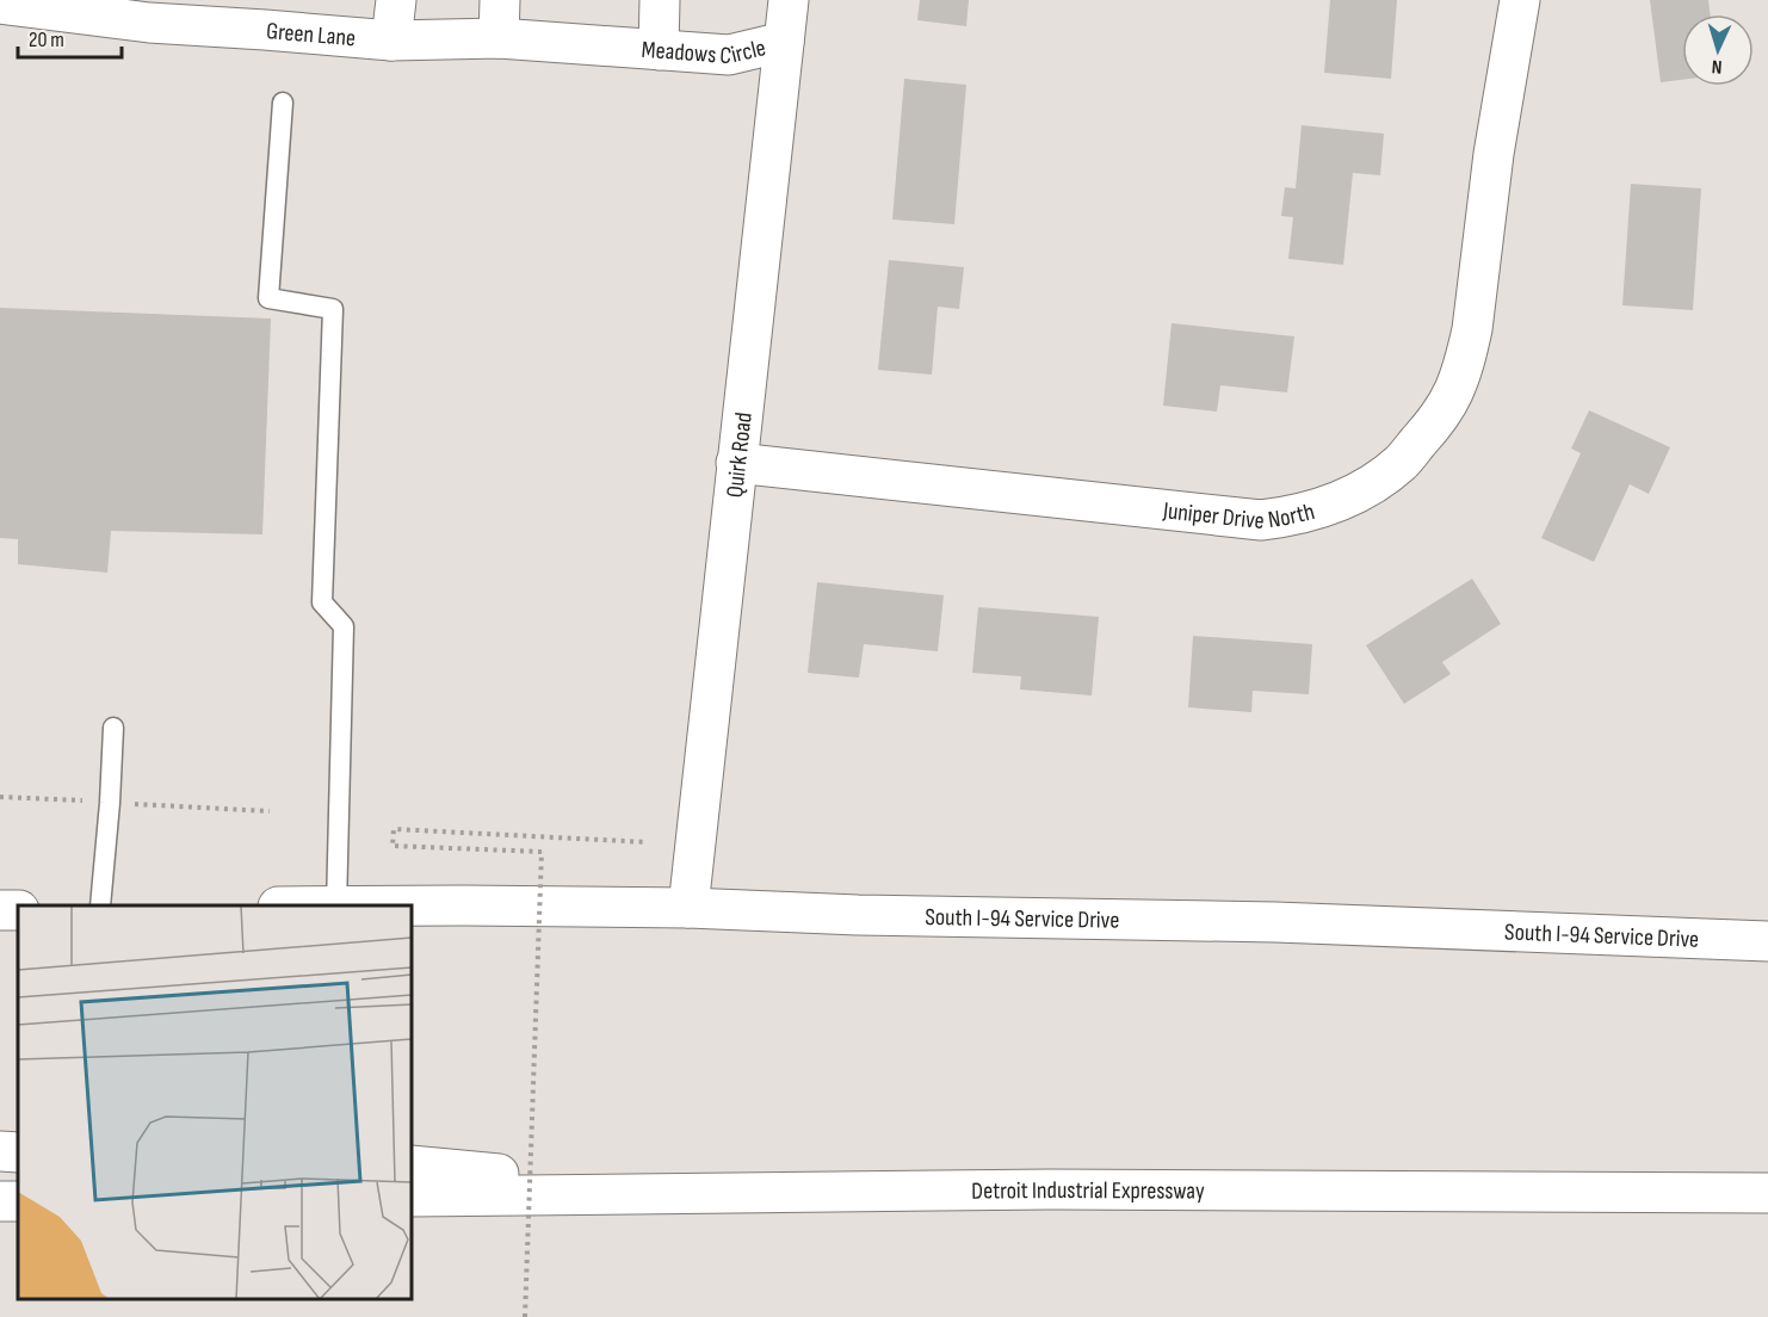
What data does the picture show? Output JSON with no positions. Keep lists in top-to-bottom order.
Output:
{
  "streets": {
    "main road": [
      "Green Lane",
      "Meadows Circle",
      "Quirk Road",
      "Juniper Drive North",
      "South I-94 Service Drive",
      "Detroit Industrial Expressway"
    ]
  },
  "crossings": [
    ["Green Lane", "Meadows Circle"],
    ["Meadows Circle", "Quirk Road"],
    ["Quirk Road", "Juniper Drive North"],
    ["Quirk Road", "South I-94 Service Drive"]
  ],
  "scale_bar": "20 m",
  "north": "bottom"
}
